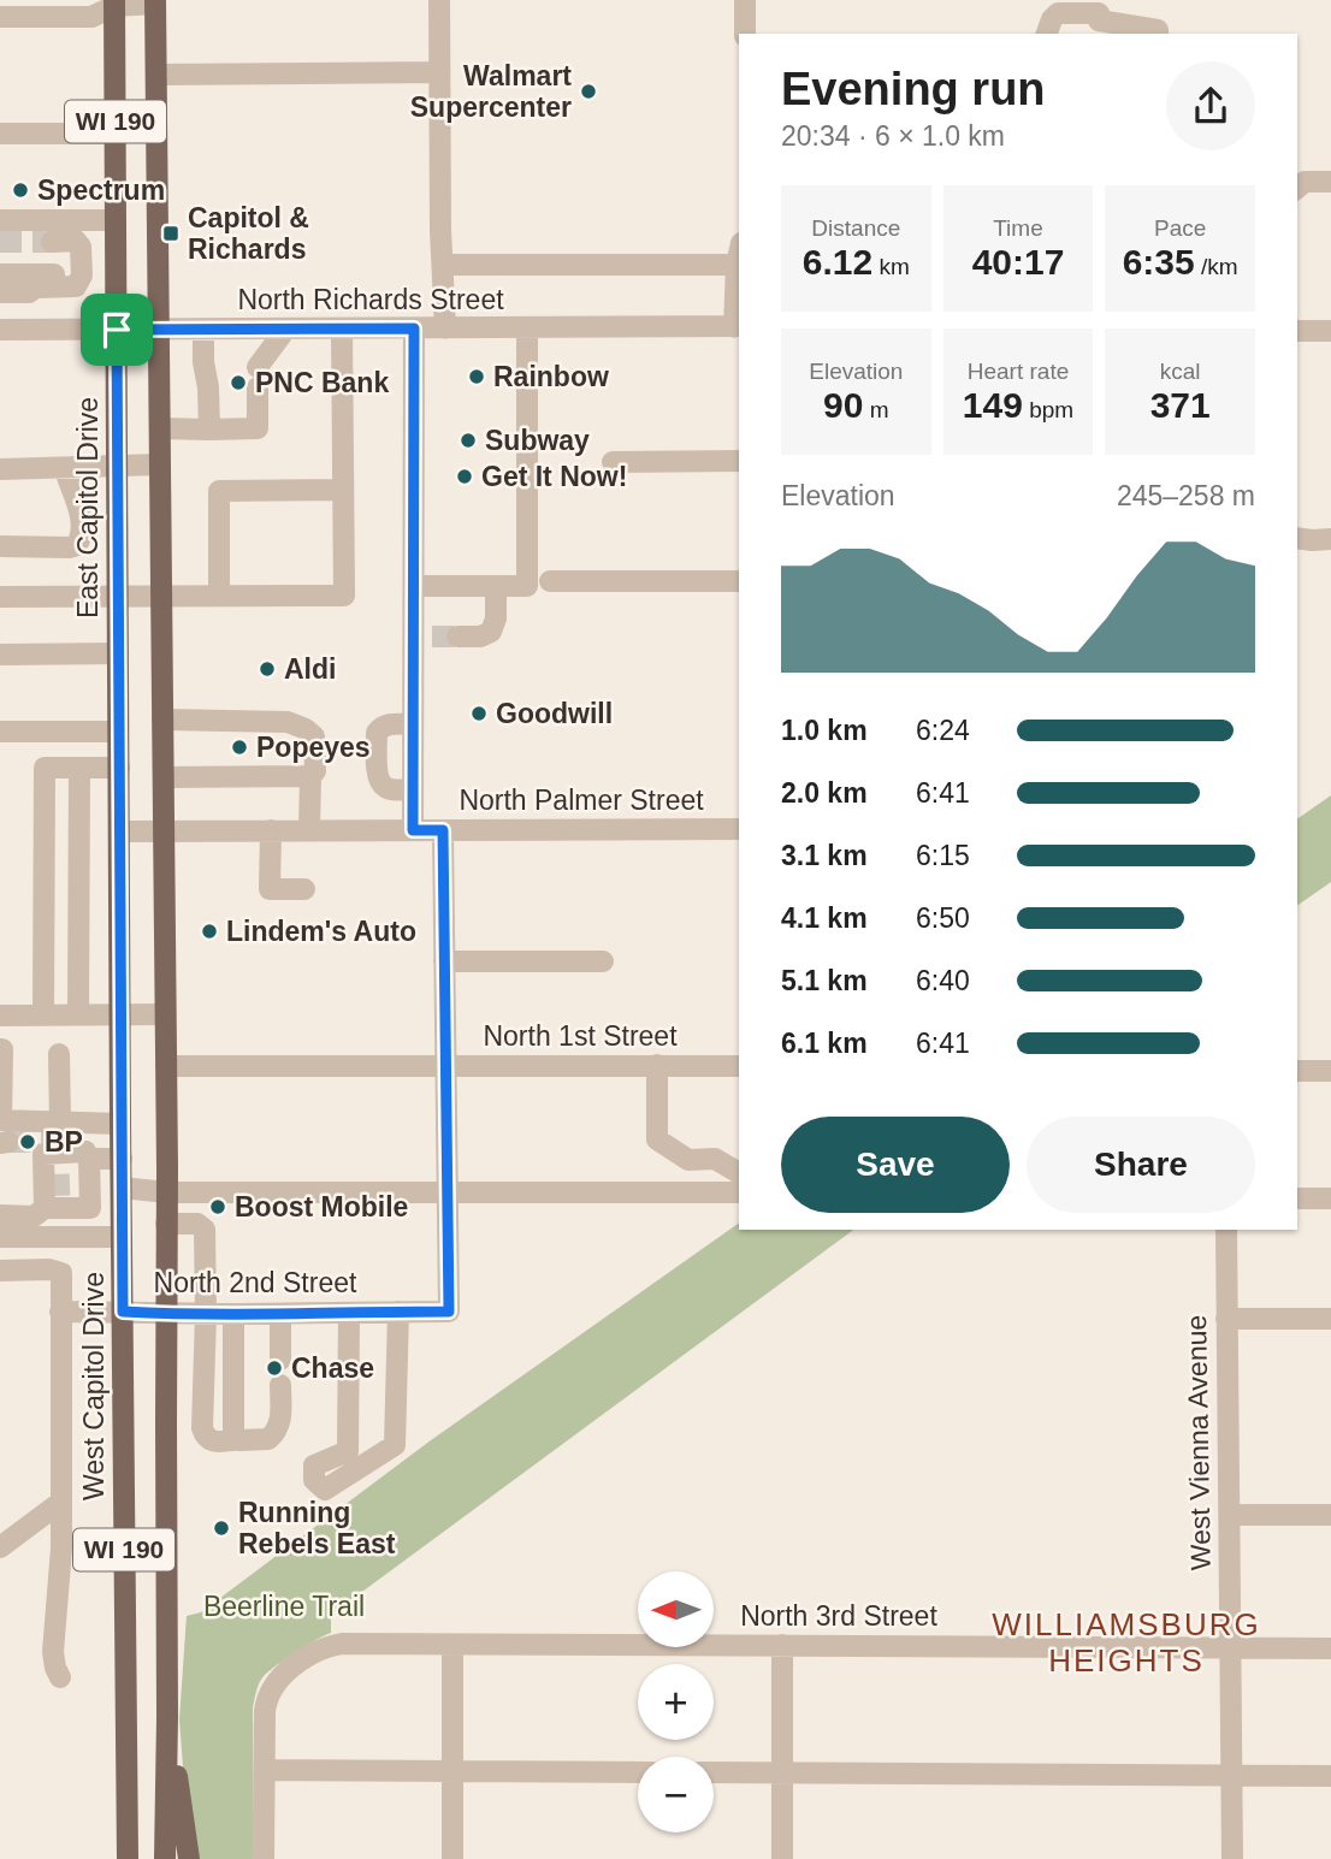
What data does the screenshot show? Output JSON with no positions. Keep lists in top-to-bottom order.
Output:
{
  "streets": {
    "main road": ["WI 190", "East Capitol Drive", "West Capitol Drive"],
    "street": [
      "North Richards Street",
      "North Palmer Street",
      "North 1st Street",
      "North 2nd Street",
      "West Vienna Avenue",
      "North 3rd Street"
    ]
  },
  "crossings": [
    ["WI 190", "North Richards Street"],
    ["WI 190", "North Palmer Street"],
    ["WI 190", "North 1st Street"],
    ["WI 190", "North 2nd Street"],
    ["North Richards Street", "East Capitol Drive"],
    ["East Capitol Drive", "North Palmer Street"],
    ["East Capitol Drive", "West Capitol Drive"],
    ["North 2nd Street", "West Capitol Drive"],
    ["West Vienna Avenue", "North 3rd Street"]
  ],
  "districts": ["WILLIAMSBURG HEIGHTS"],
  "parks": ["Beerline Trail"],
  "places": {
    "other": [
      "Walmart Supercenter",
      "Spectrum",
      "Rainbow",
      "PNC Bank",
      "Subway",
      "Get It Now!",
      "Aldi",
      "Goodwill",
      "Popeyes",
      "Lindem's Auto",
      "BP",
      "Boost Mobile",
      "Chase",
      "Running Rebels East"
    ],
    "transit": ["Capitol & Richards"]
  },
  "north": "left",
  "page": {
    "heading": ["Evening run", "20:34 · 6 × 1.0 km"],
    "stats": [
      ["Distance", "6.12 km"],
      ["Time", "40:17"],
      ["Pace", "6:35 /km"],
      ["Elevation", "90 m"],
      ["Heart rate", "149 bpm"],
      ["kcal", "371"]
    ],
    "chart": ["Elevation", "245–258 m"],
    "list": [
      {
        "name": "1.0 km",
        "note": "6:24"
      },
      {
        "name": "2.0 km",
        "note": "6:41"
      },
      {
        "name": "3.1 km",
        "note": "6:15"
      },
      {
        "name": "4.1 km",
        "note": "6:50"
      },
      {
        "name": "5.1 km",
        "note": "6:40"
      },
      {
        "name": "6.1 km",
        "note": "6:41"
      }
    ],
    "buttons": ["Save", "Share"],
    "map_buttons": ["+", "−"]
  }
}
